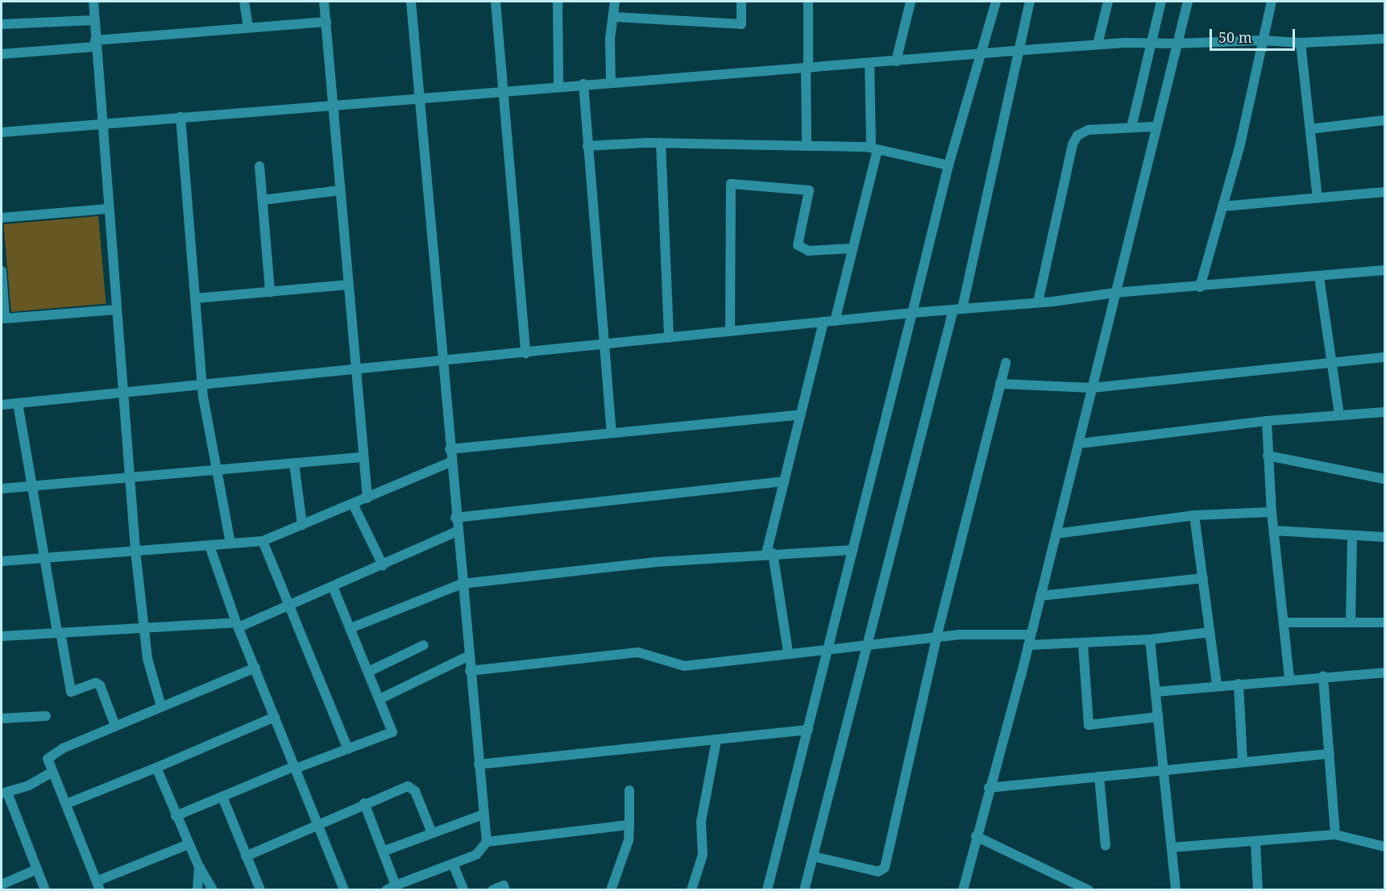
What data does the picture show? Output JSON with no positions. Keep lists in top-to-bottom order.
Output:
{
  "scale_bar": "50 m"
}
